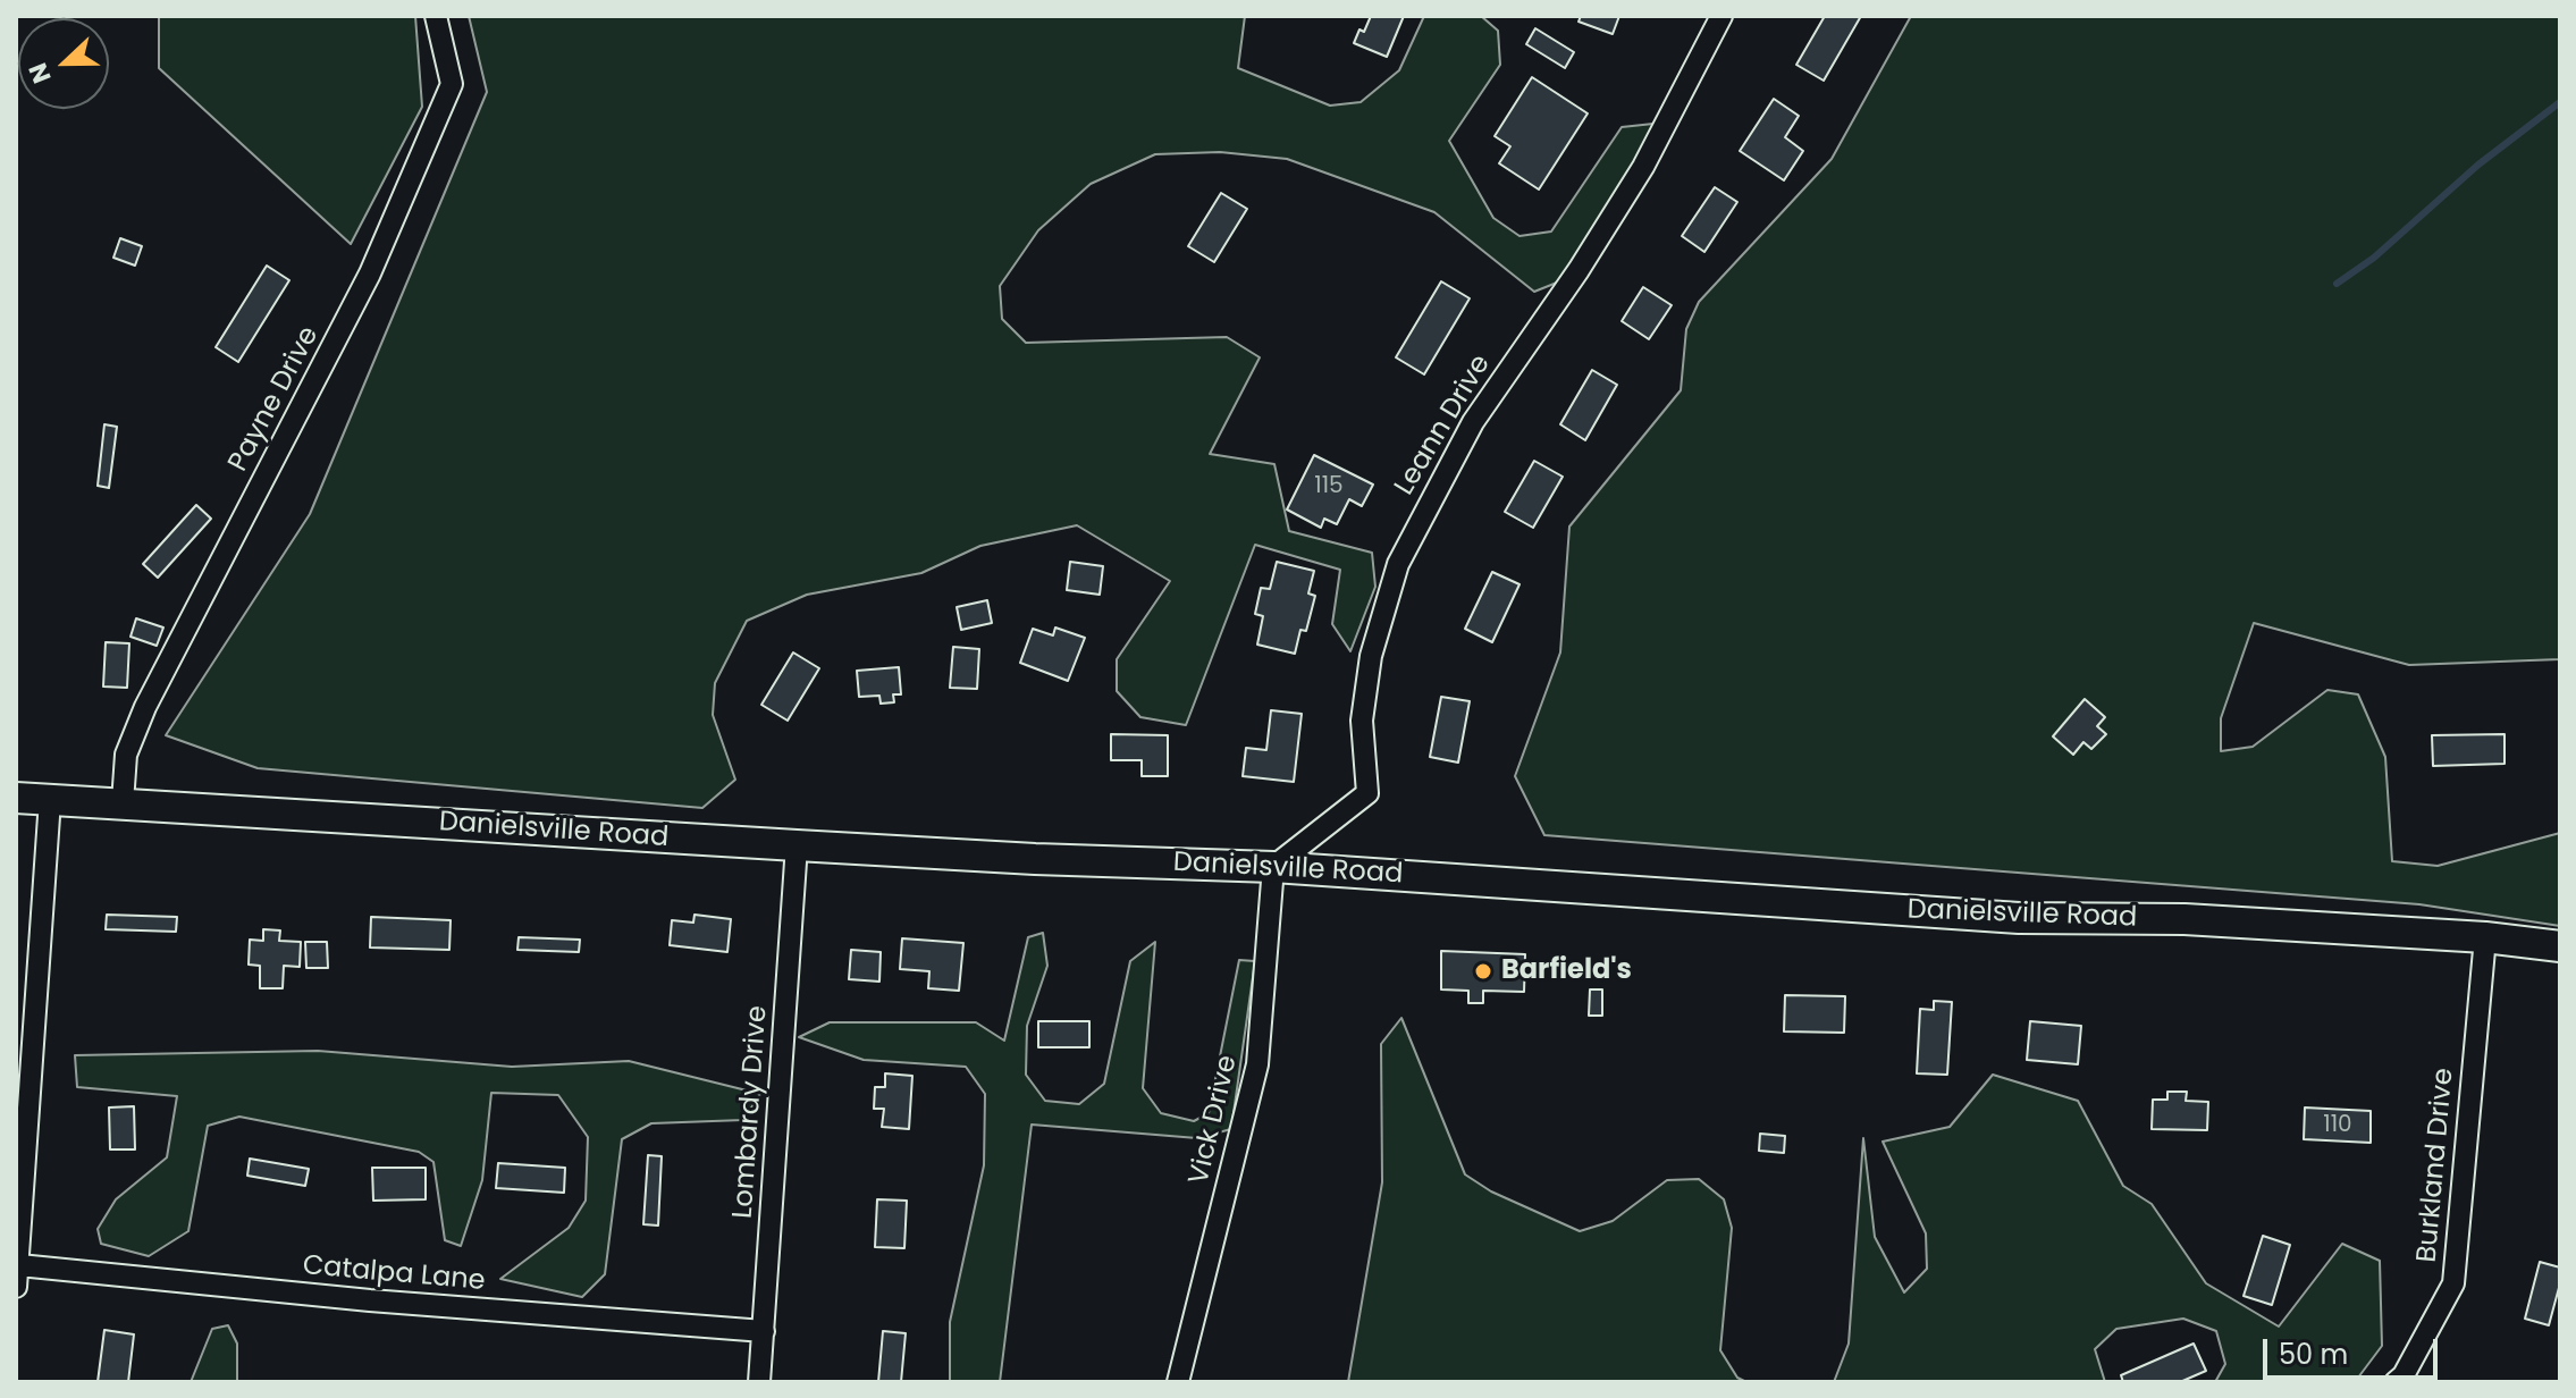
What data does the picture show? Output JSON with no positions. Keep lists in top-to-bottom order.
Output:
{
  "streets": {
    "main road": ["Danielsville Road"],
    "street": [
      "Payne Drive",
      "Leann Drive",
      "Lombardy Drive",
      "Vick Drive",
      "Burkland Drive",
      "Catalpa Lane"
    ]
  },
  "crossings": [
    ["Payne Drive", "Danielsville Road"],
    ["Leann Drive", "Danielsville Road"],
    ["Leann Drive", "Vick Drive"],
    ["Danielsville Road", "Lombardy Drive"],
    ["Danielsville Road", "Vick Drive"],
    ["Danielsville Road", "Burkland Drive"],
    ["Lombardy Drive", "Catalpa Lane"]
  ],
  "places": ["Barfield's"],
  "house_numbers": ["115", "110"],
  "scale_bar": "50 m",
  "north": "left"
}
